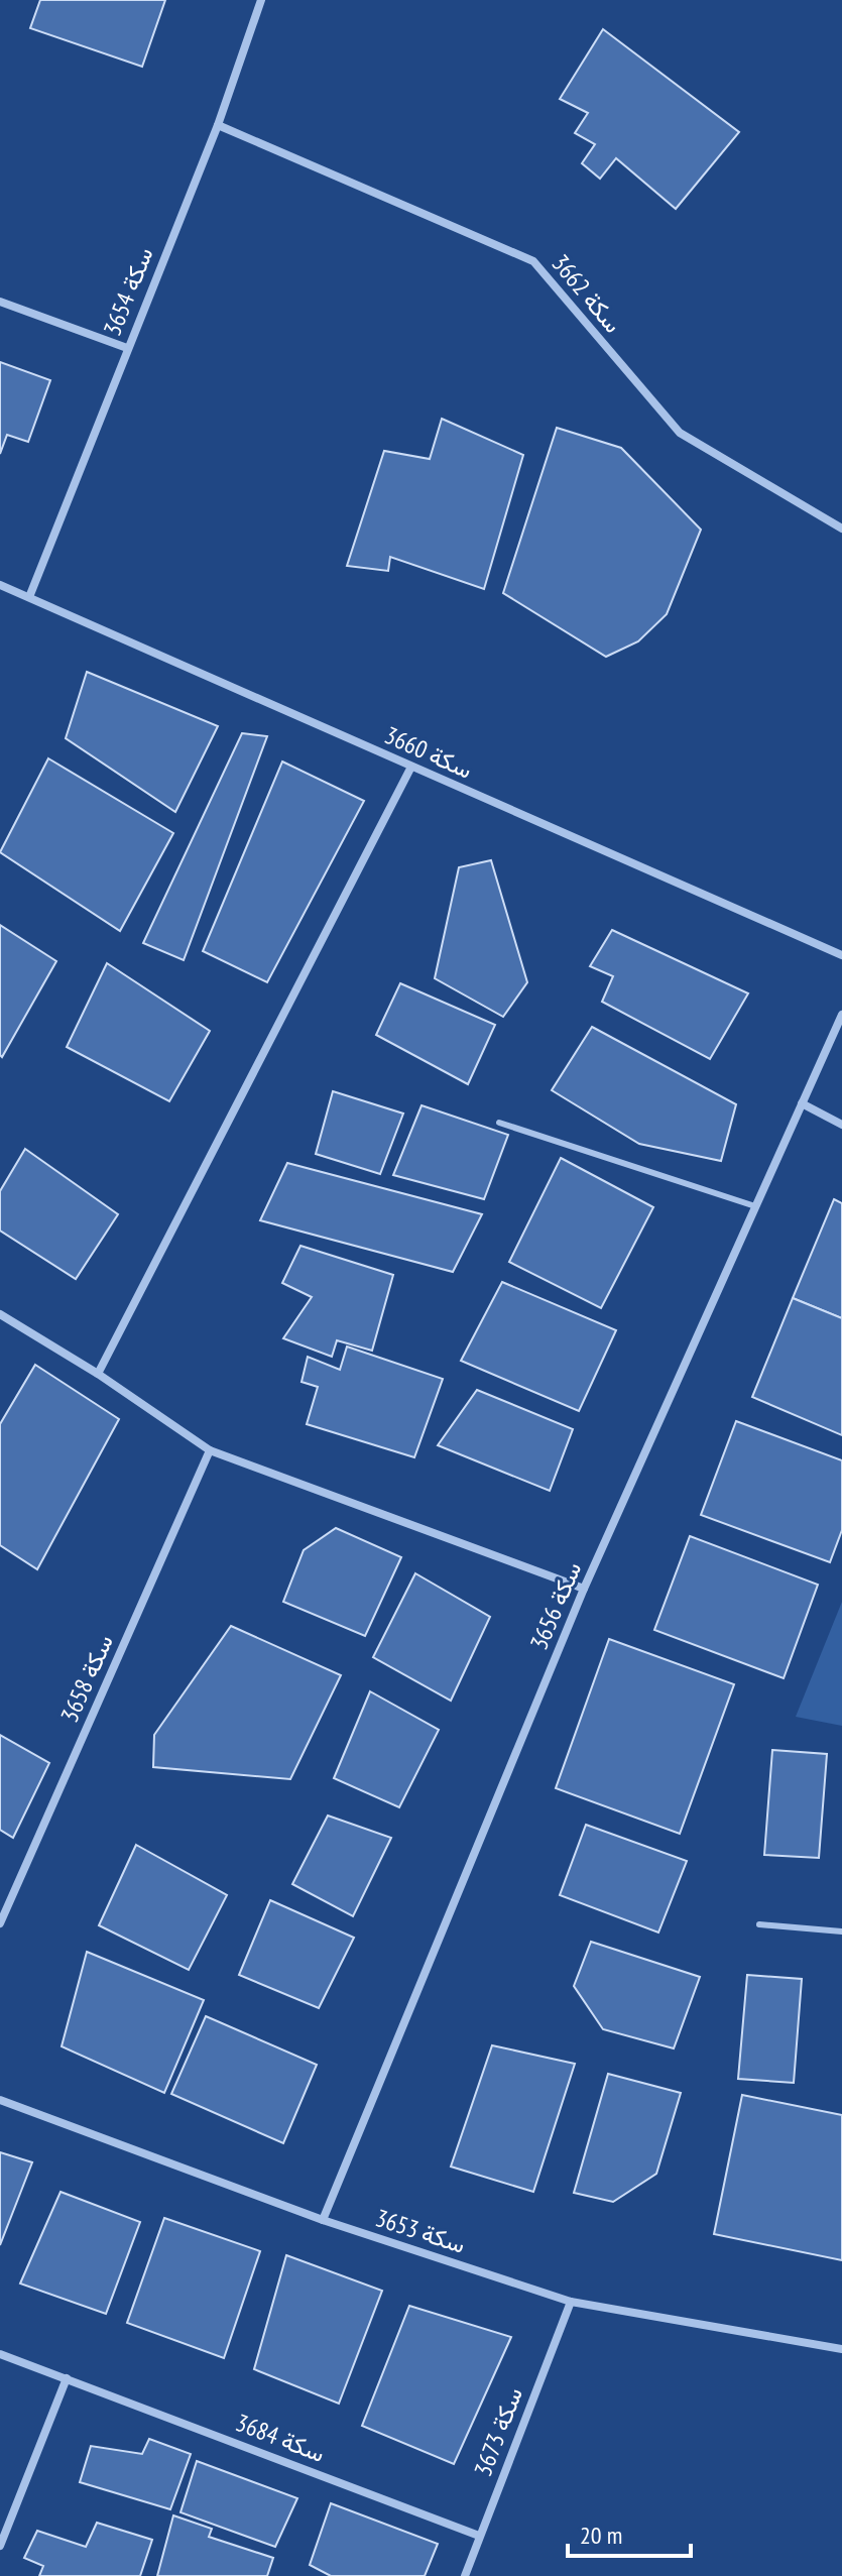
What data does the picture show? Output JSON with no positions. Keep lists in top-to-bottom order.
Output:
{
  "streets": {
    "street": [
      "سكة 3654",
      "سكة 3662",
      "سكة 3660",
      "سكة 3656",
      "سكة 3658",
      "سكة 3653",
      "سكة 3673",
      "سكة 3684"
    ]
  },
  "crossings": [
    ["سكة 3654", "سكة 3662"],
    ["سكة 3654", "سكة 3660"],
    ["سكة 3656", "سكة 3653"],
    ["سكة 3653", "سكة 3673"],
    ["سكة 3673", "سكة 3684"]
  ],
  "scale_bar": "20 m"
}
